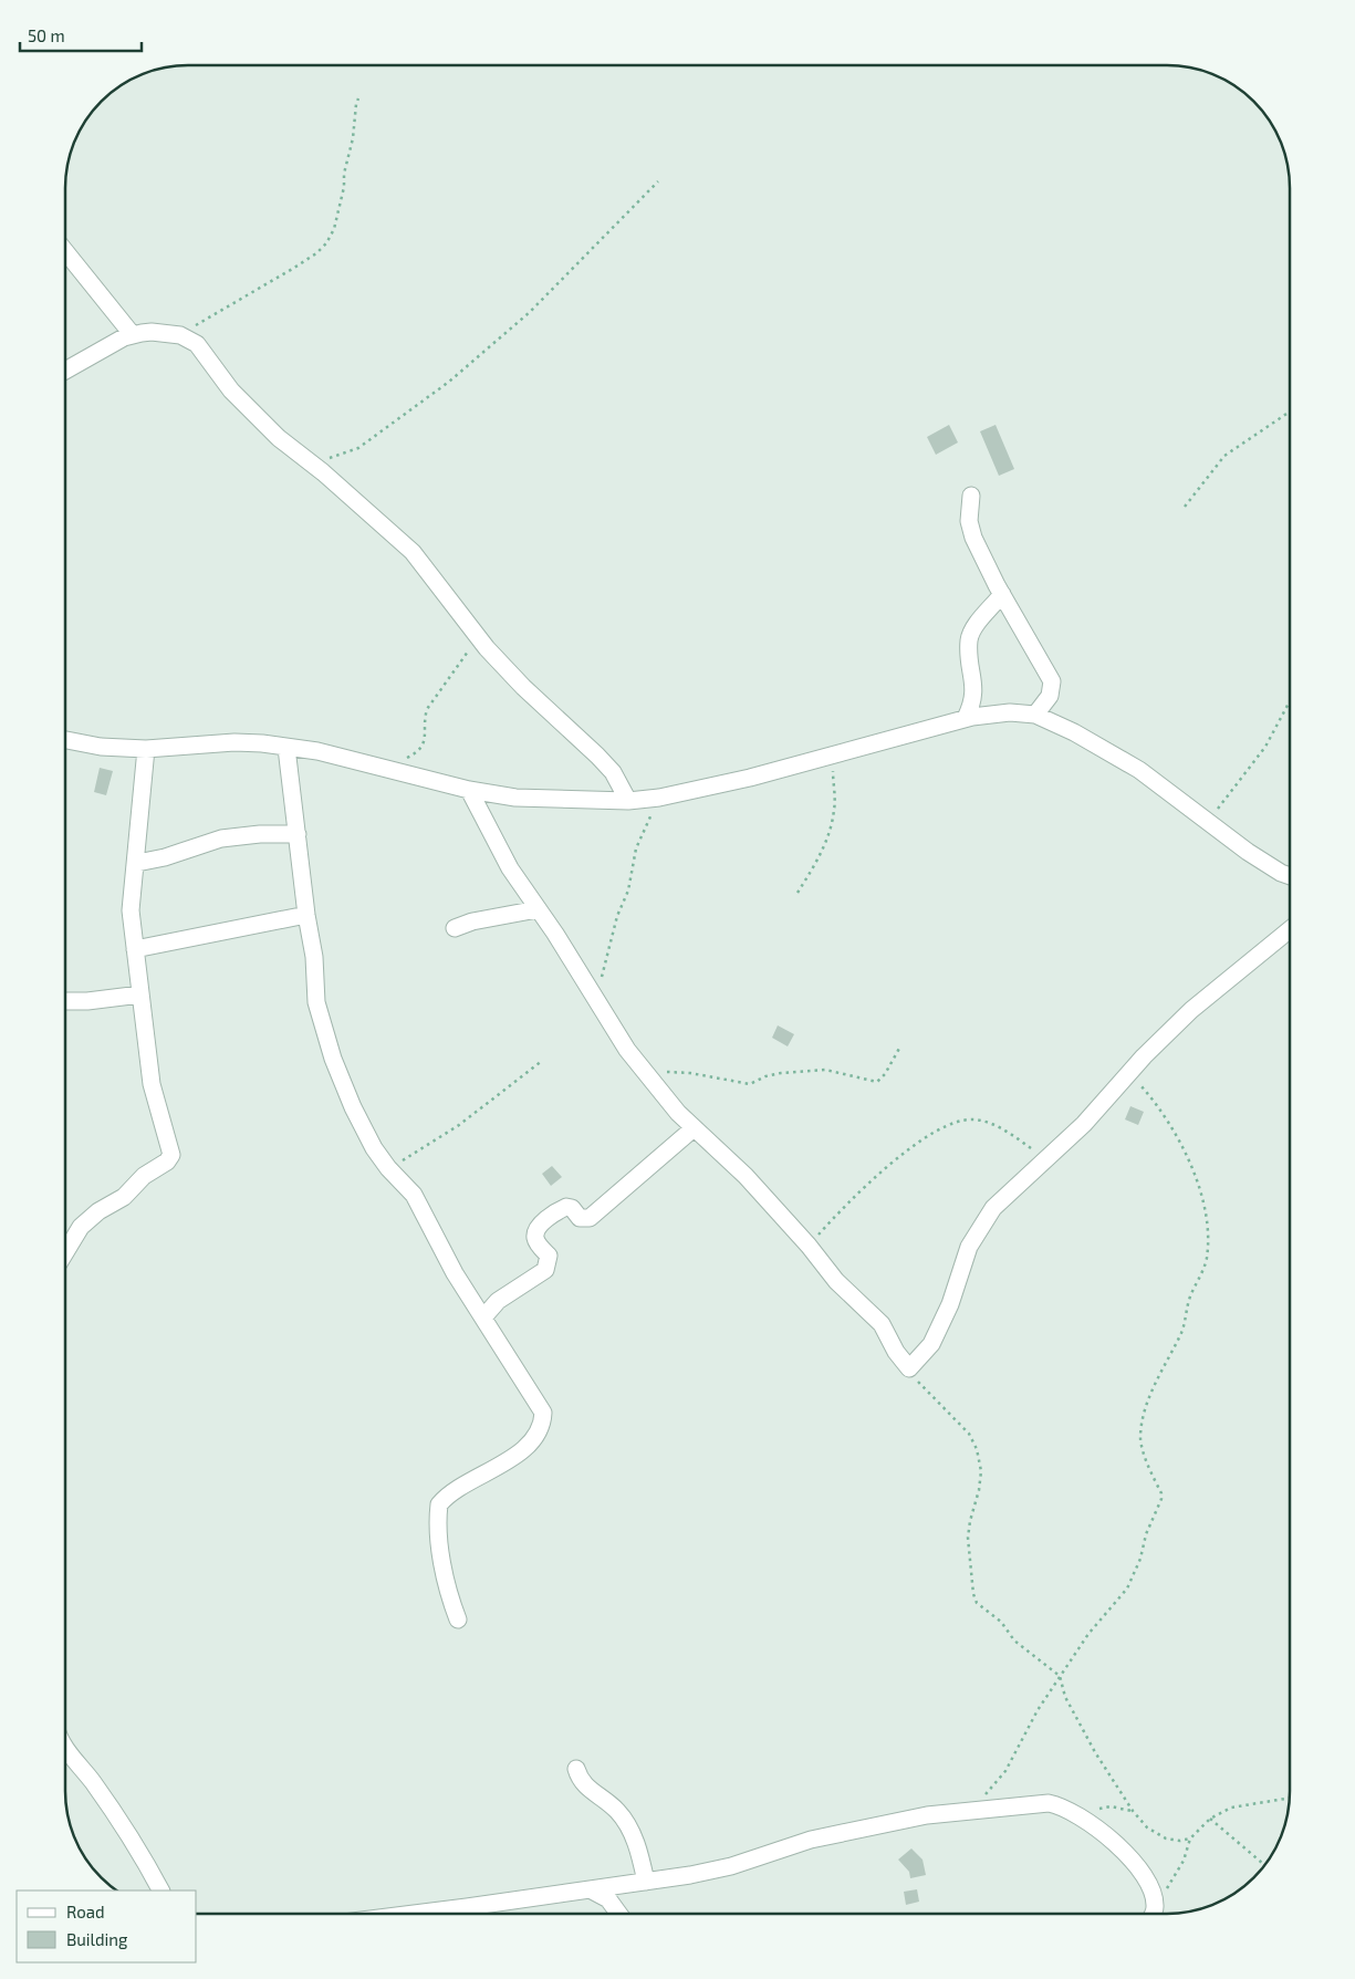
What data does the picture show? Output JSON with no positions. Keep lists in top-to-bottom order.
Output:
{
  "legend": ["Road", "Building"],
  "scale_bar": "50 m"
}
